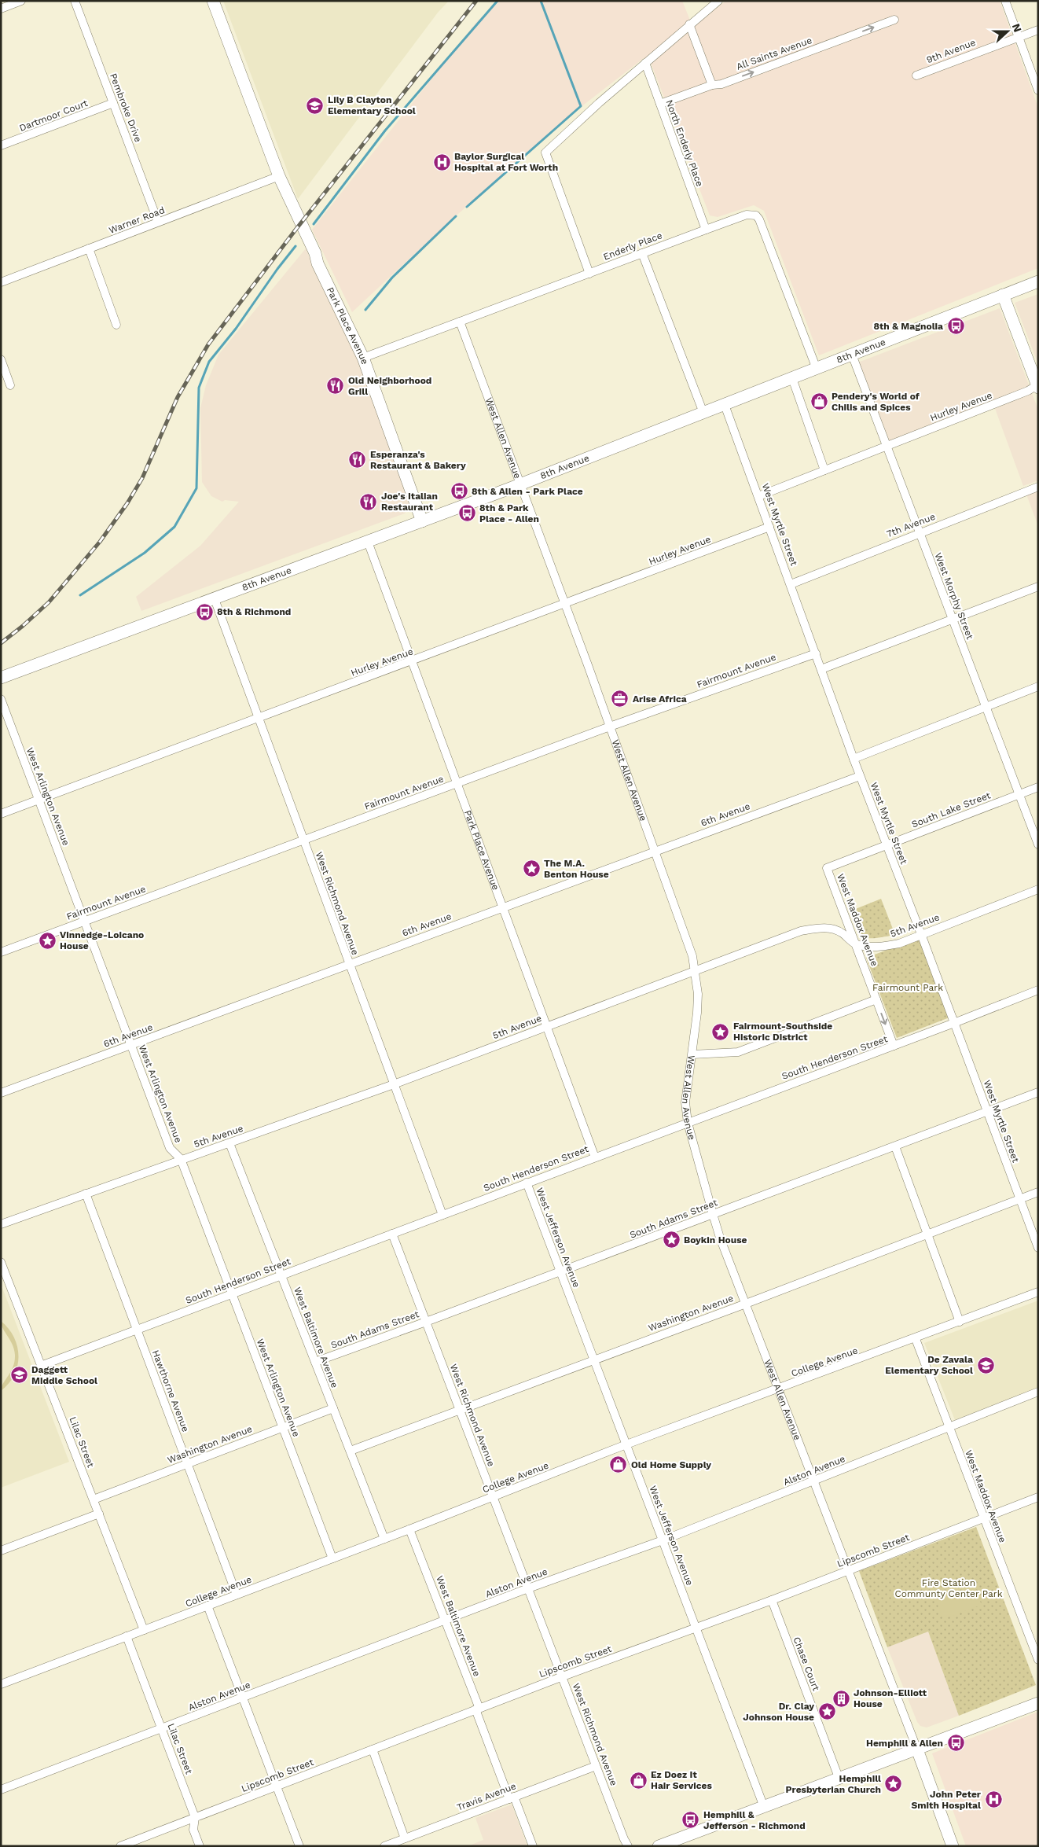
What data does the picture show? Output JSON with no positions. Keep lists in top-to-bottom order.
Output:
{
  "streets": {
    "main road": ["Park Place Avenue", "8th Avenue", "West Allen Avenue"],
    "street": [
      "9th Avenue",
      "All Saints Avenue",
      "Pembroke Drive",
      "Dartmoor Court",
      "North Enderly Place",
      "Warner Road",
      "Enderly Place",
      "Hurley Avenue",
      "West Myrtle Street",
      "7th Avenue",
      "West Morphy Street",
      "Fairmount Avenue",
      "West Arlington Avenue",
      "South Lake Street",
      "6th Avenue",
      "West Richmond Avenue",
      "West Maddox Avenue",
      "5th Avenue",
      "South Henderson Street",
      "South Adams Street",
      "West Jefferson Avenue",
      "Washington Avenue",
      "West Baltimore Avenue",
      "College Avenue",
      "Hawthorne Avenue",
      "Lilac Street",
      "Alston Avenue",
      "Lipscomb Street",
      "Chase Court",
      "Travis Avenue"
    ]
  },
  "crossings": [
    ["All Saints Avenue", "North Enderly Place"],
    ["Pembroke Drive", "Dartmoor Court"],
    ["Pembroke Drive", "Warner Road"],
    ["North Enderly Place", "Enderly Place"],
    ["Warner Road", "Park Place Avenue"],
    ["Enderly Place", "Park Place Avenue"],
    ["Enderly Place", "8th Avenue"],
    ["Enderly Place", "West Allen Avenue"],
    ["Park Place Avenue", "8th Avenue"],
    ["Park Place Avenue", "Hurley Avenue"],
    ["Park Place Avenue", "Fairmount Avenue"],
    ["Park Place Avenue", "6th Avenue"],
    ["Park Place Avenue", "5th Avenue"],
    ["Park Place Avenue", "South Henderson Street"],
    ["8th Avenue", "West Allen Avenue"],
    ["8th Avenue", "West Myrtle Street"],
    ["8th Avenue", "West Morphy Street"],
    ["8th Avenue", "West Richmond Avenue"],
    ["Hurley Avenue", "West Allen Avenue"],
    ["Hurley Avenue", "West Myrtle Street"],
    ["Hurley Avenue", "West Morphy Street"],
    ["Hurley Avenue", "West Arlington Avenue"],
    ["Hurley Avenue", "West Richmond Avenue"],
    ["West Allen Avenue", "Fairmount Avenue"],
    ["West Allen Avenue", "6th Avenue"],
    ["West Allen Avenue", "5th Avenue"],
    ["West Allen Avenue", "South Henderson Street"],
    ["West Allen Avenue", "South Adams Street"],
    ["West Allen Avenue", "Washington Avenue"],
    ["West Allen Avenue", "College Avenue"],
    ["West Allen Avenue", "Alston Avenue"],
    ["West Allen Avenue", "Lipscomb Street"],
    ["West Myrtle Street", "7th Avenue"],
    ["West Myrtle Street", "Fairmount Avenue"],
    ["West Myrtle Street", "South Lake Street"],
    ["West Myrtle Street", "6th Avenue"],
    ["West Myrtle Street", "5th Avenue"],
    ["West Myrtle Street", "South Henderson Street"],
    ["West Myrtle Street", "South Adams Street"],
    ["West Myrtle Street", "Washington Avenue"],
    ["7th Avenue", "West Morphy Street"],
    ["West Morphy Street", "South Lake Street"],
    ["Fairmount Avenue", "West Arlington Avenue"],
    ["Fairmount Avenue", "West Richmond Avenue"],
    ["West Arlington Avenue", "6th Avenue"],
    ["West Arlington Avenue", "5th Avenue"],
    ["West Arlington Avenue", "South Henderson Street"],
    ["West Arlington Avenue", "Washington Avenue"],
    ["West Arlington Avenue", "College Avenue"],
    ["South Lake Street", "West Maddox Avenue"],
    ["6th Avenue", "West Richmond Avenue"],
    ["West Richmond Avenue", "5th Avenue"],
    ["West Richmond Avenue", "South Henderson Street"],
    ["West Richmond Avenue", "South Adams Street"],
    ["West Richmond Avenue", "Washington Avenue"],
    ["West Richmond Avenue", "College Avenue"],
    ["West Richmond Avenue", "Alston Avenue"],
    ["West Richmond Avenue", "Lipscomb Street"],
    ["West Richmond Avenue", "Travis Avenue"],
    ["West Maddox Avenue", "5th Avenue"],
    ["West Maddox Avenue", "South Henderson Street"],
    ["West Maddox Avenue", "College Avenue"],
    ["West Maddox Avenue", "Alston Avenue"],
    ["West Maddox Avenue", "Lipscomb Street"],
    ["5th Avenue", "West Baltimore Avenue"],
    ["5th Avenue", "Hawthorne Avenue"],
    ["South Henderson Street", "West Jefferson Avenue"],
    ["South Henderson Street", "West Baltimore Avenue"],
    ["South Henderson Street", "Hawthorne Avenue"],
    ["South Henderson Street", "Lilac Street"],
    ["South Adams Street", "West Jefferson Avenue"],
    ["South Adams Street", "West Baltimore Avenue"],
    ["West Jefferson Avenue", "Washington Avenue"],
    ["West Jefferson Avenue", "College Avenue"],
    ["West Jefferson Avenue", "Alston Avenue"],
    ["West Jefferson Avenue", "Lipscomb Street"],
    ["Washington Avenue", "West Baltimore Avenue"],
    ["Washington Avenue", "Hawthorne Avenue"],
    ["Washington Avenue", "Lilac Street"],
    ["West Baltimore Avenue", "College Avenue"],
    ["West Baltimore Avenue", "Alston Avenue"],
    ["West Baltimore Avenue", "Lipscomb Street"],
    ["West Baltimore Avenue", "Travis Avenue"],
    ["College Avenue", "Hawthorne Avenue"],
    ["College Avenue", "Lilac Street"],
    ["Lilac Street", "Alston Avenue"],
    ["Lilac Street", "Lipscomb Street"],
    ["Lipscomb Street", "Chase Court"]
  ],
  "one_way": ["All Saints Avenue"],
  "parks": ["Fairmount Park", "Fire Station Communty Center Park"],
  "places": {
    "school or university": ["Lily B Clayton Elementary School", "De Zavala Elementary School", "Daggett Middle School"],
    "hospital": ["Baylor Surgical Hospital at Fort Worth", "John Peter Smith Hospital"],
    "bus stop": [
      "8th & Magnolia",
      "8th & Allen - Park Place",
      "8th & Park Place - Allen",
      "8th & Richmond",
      "Hemphill & Allen",
      "Hemphill & Jefferson - Richmond"
    ],
    "restaurant": ["Old Neighborhood Grill", "Esperanza's Restaurant & Bakery", "Joe's Italian Restaurant"],
    "shop": ["Pendery's World of Chilis and Spices", "Old Home Supply", "Ez Doez It Hair Services"],
    "office": ["Arise Africa"],
    "place": [
      "The M.A. Benton House",
      "Vinnedge-Loicano House",
      "Fairmount-Southside Historic District",
      "Boykin House",
      "Dr. Clay Johnson House",
      "Hemphill Presbyterian Church"
    ],
    "building": ["Johnson-Elliott House"]
  },
  "north": "right"
}
